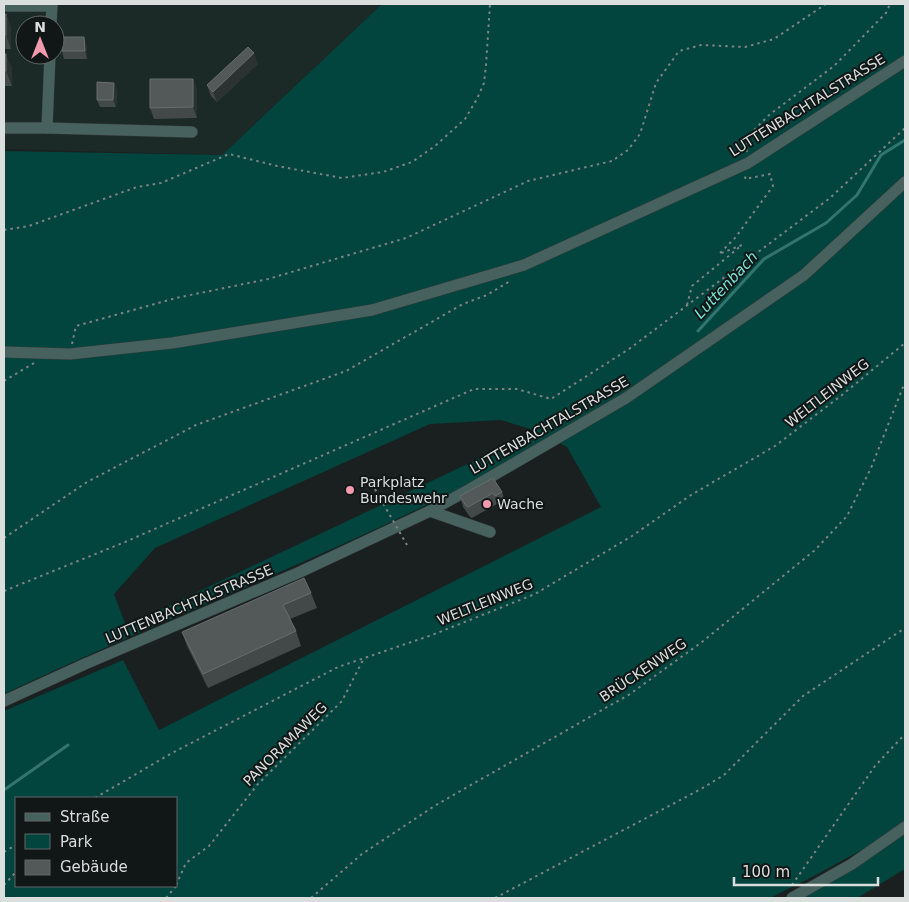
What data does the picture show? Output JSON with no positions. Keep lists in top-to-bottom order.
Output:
{
  "streets": {
    "street": ["LUTTENBACHTALSTRASSE"],
    "path": ["WELTLEINWEG", "BRÜCKENWEG", "PANORAMAWEG"]
  },
  "crossings": [
    ["WELTLEINWEG", "PANORAMAWEG"]
  ],
  "water": ["Luttenbach"],
  "places": ["Parkplatz Bundeswehr", "Wache"],
  "legend": ["Straße", "Park", "Gebäude"],
  "scale_bar": "100 m",
  "north": "top"
}
